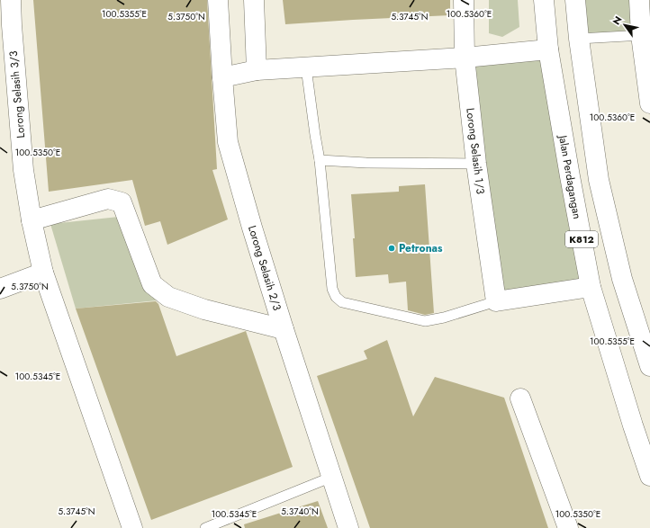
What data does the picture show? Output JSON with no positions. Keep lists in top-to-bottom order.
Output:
{
  "streets": {
    "street": [
      "Lorong Selasih 3/3",
      "Lorong Selasih 1/3",
      "Jalan Perdagangan",
      "K812",
      "Lorong Selasih 2/3"
    ]
  },
  "places": ["Petronas"],
  "north": "top left",
  "coordinates": [
    "100.5355°E",
    "100.5360°E",
    "5.3750°N",
    "5.3745°N",
    "100.5350°E",
    "100.5345°E",
    "5.3740°N"
  ]
}
